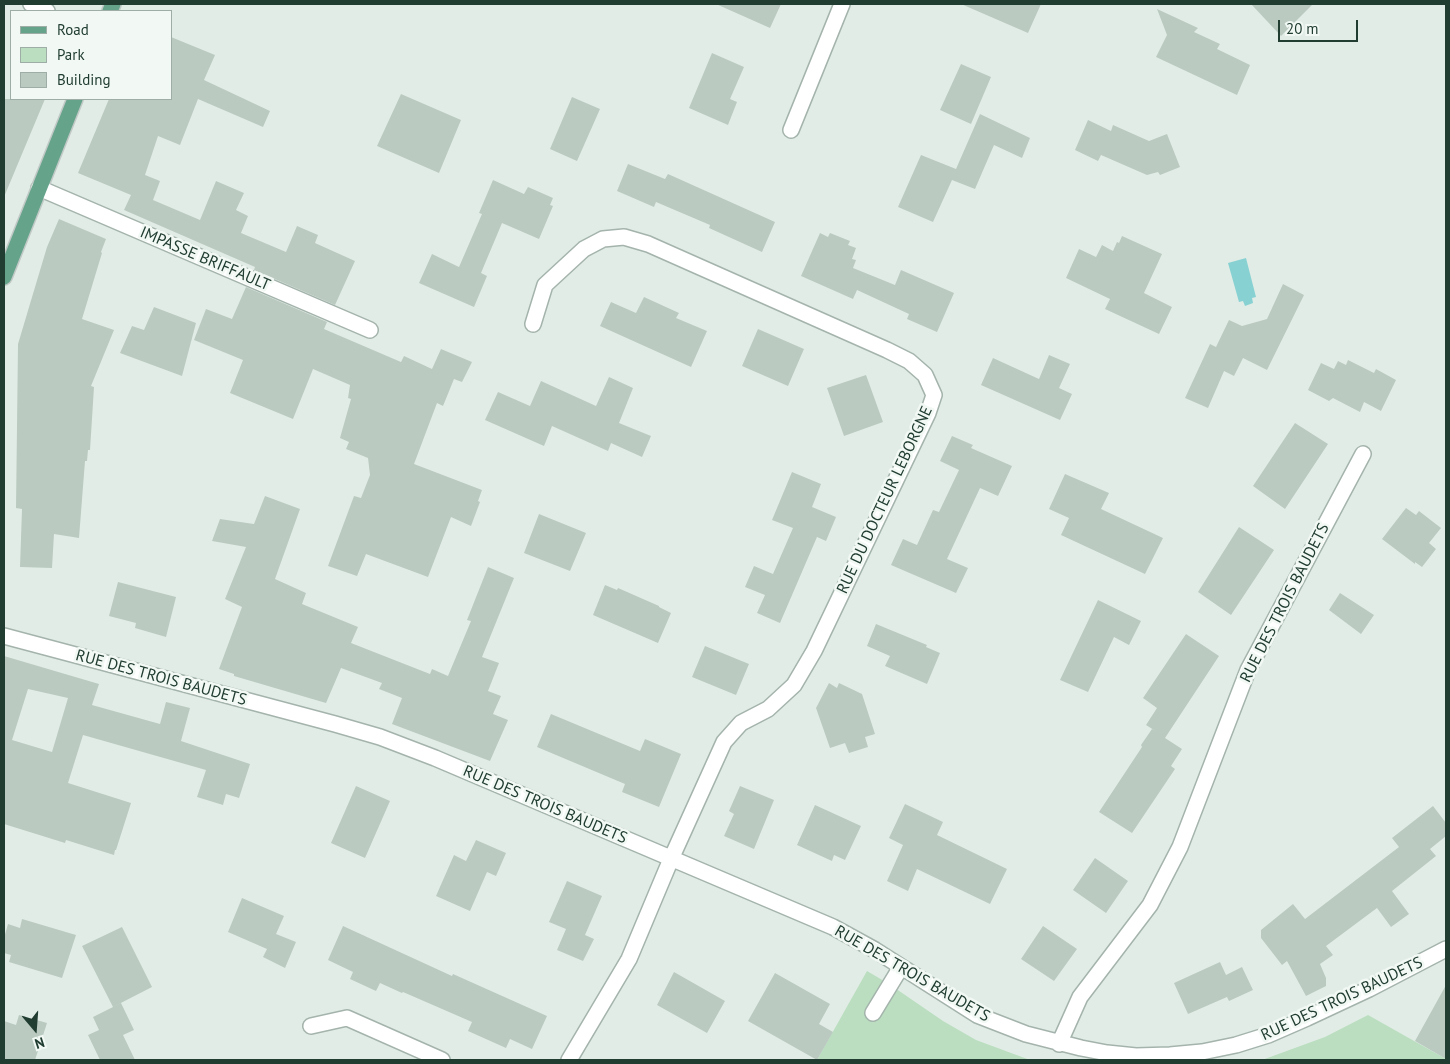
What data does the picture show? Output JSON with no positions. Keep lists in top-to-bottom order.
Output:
{
  "streets": {
    "street": ["IMPASSE BRIFFAULT", "RUE DU DOCTEUR LEBORGNE", "RUE DES TROIS BAUDETS"]
  },
  "crossings": [
    ["RUE DU DOCTEUR LEBORGNE", "RUE DES TROIS BAUDETS"]
  ],
  "legend": ["Road", "Park", "Building"],
  "scale_bar": "20 m",
  "north": "bottom"
}
